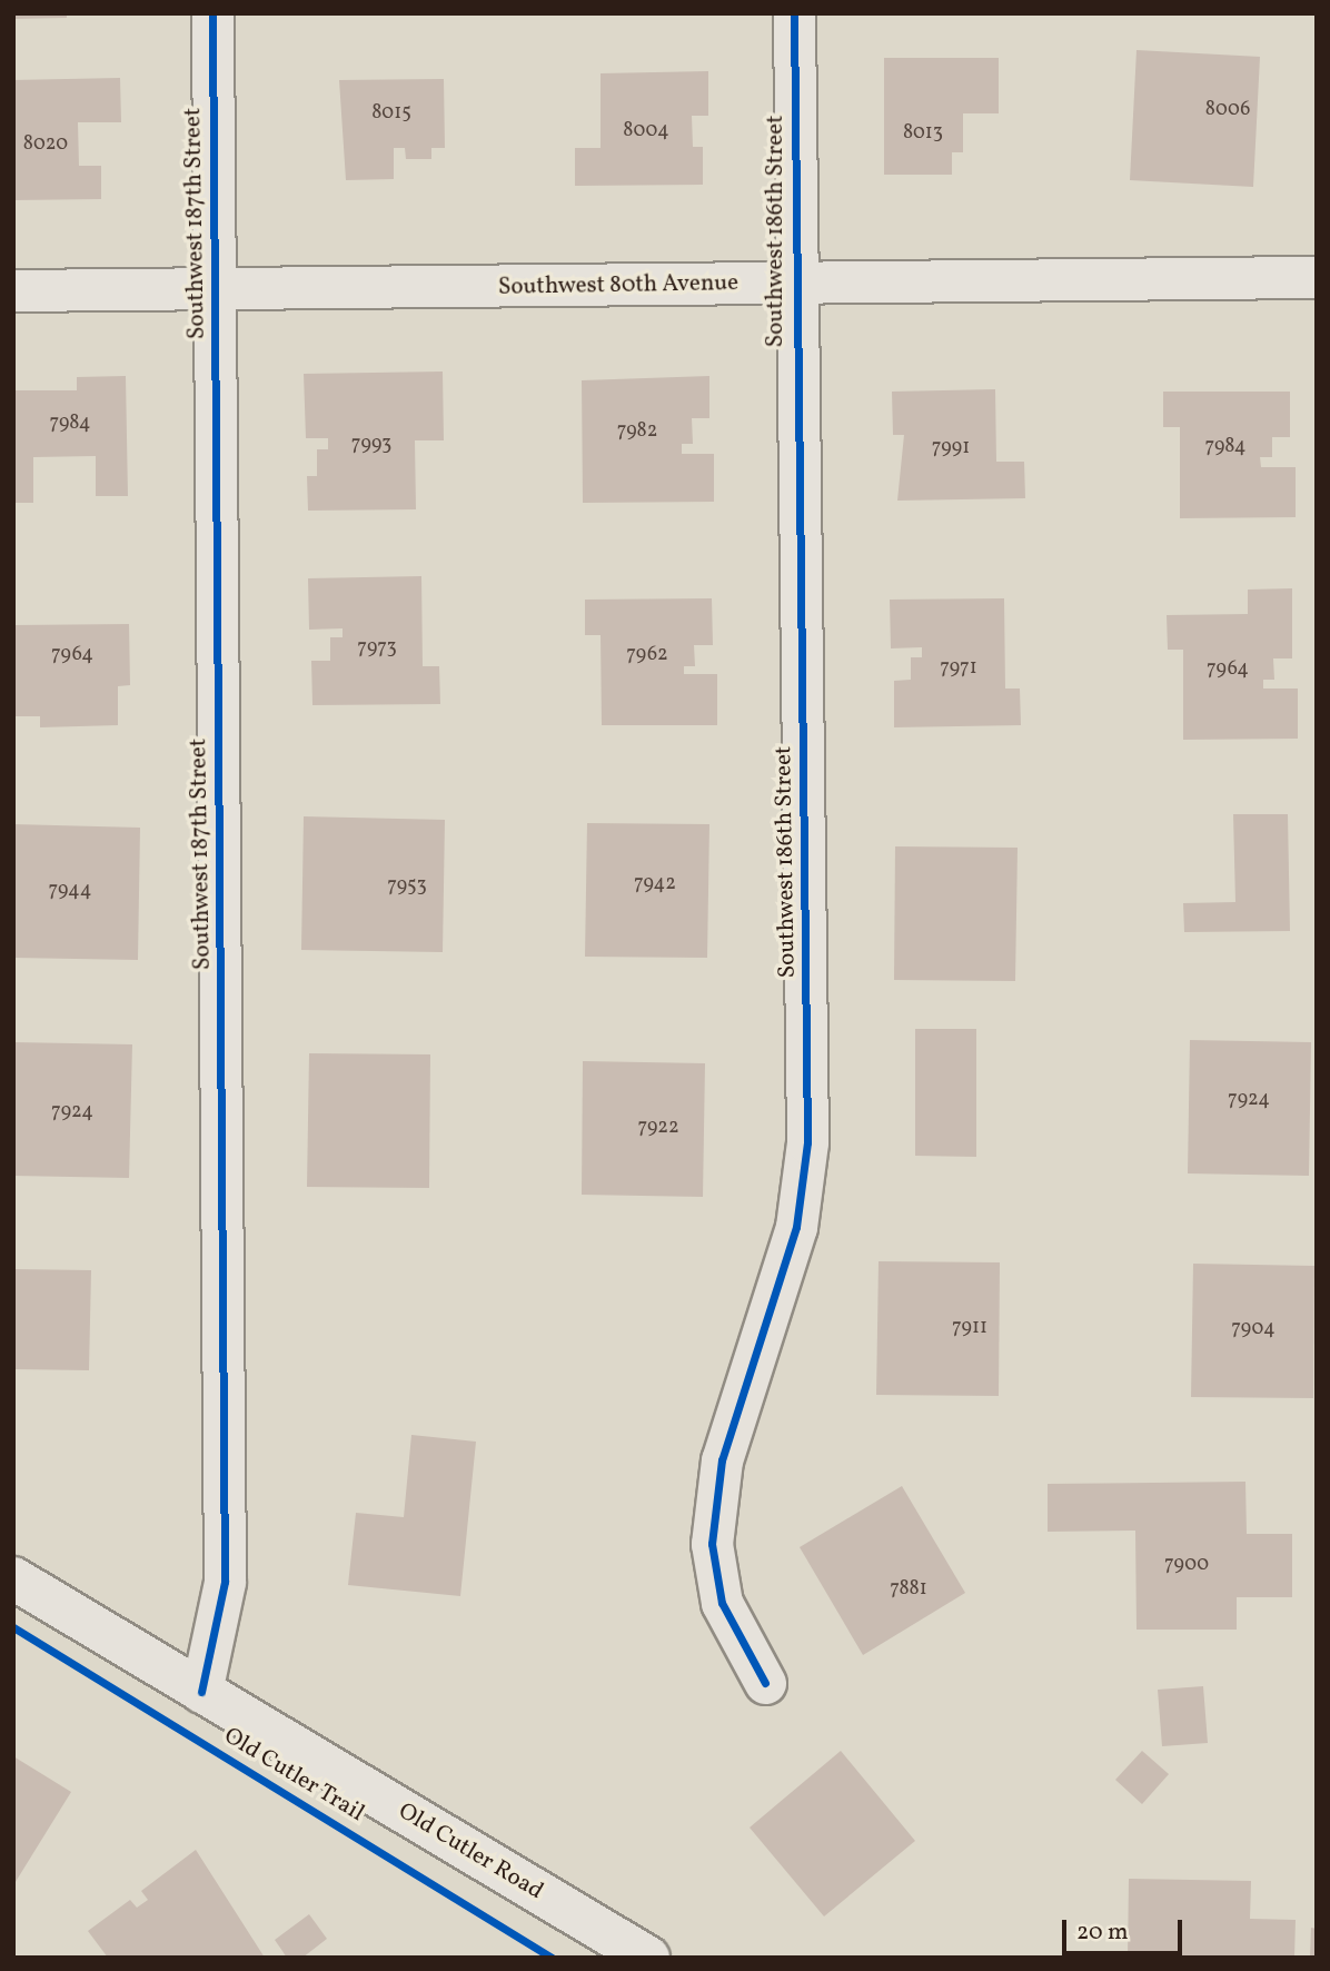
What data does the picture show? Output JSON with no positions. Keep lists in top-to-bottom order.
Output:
{
  "streets": {
    "main road": ["Old Cutler Road"],
    "street": ["Southwest 187th Street", "Southwest 186th Street", "Southwest 80th Avenue"],
    "cycle path": ["Old Cutler Trail"]
  },
  "crossings": [
    ["Southwest 187th Street", "Southwest 80th Avenue"],
    ["Southwest 187th Street", "Old Cutler Road"],
    ["Southwest 186th Street", "Southwest 80th Avenue"]
  ],
  "house_numbers": [
    "8006",
    "8015",
    "8004",
    "8013",
    "8020",
    "7984",
    "7982",
    "7993",
    "7984",
    "7991",
    "7973",
    "7964",
    "7962",
    "7971",
    "7964",
    "7942",
    "7953",
    "7944",
    "7924",
    "7924",
    "7922",
    "7911",
    "7904",
    "7900",
    "7881"
  ],
  "scale_bar": "20 m"
}
